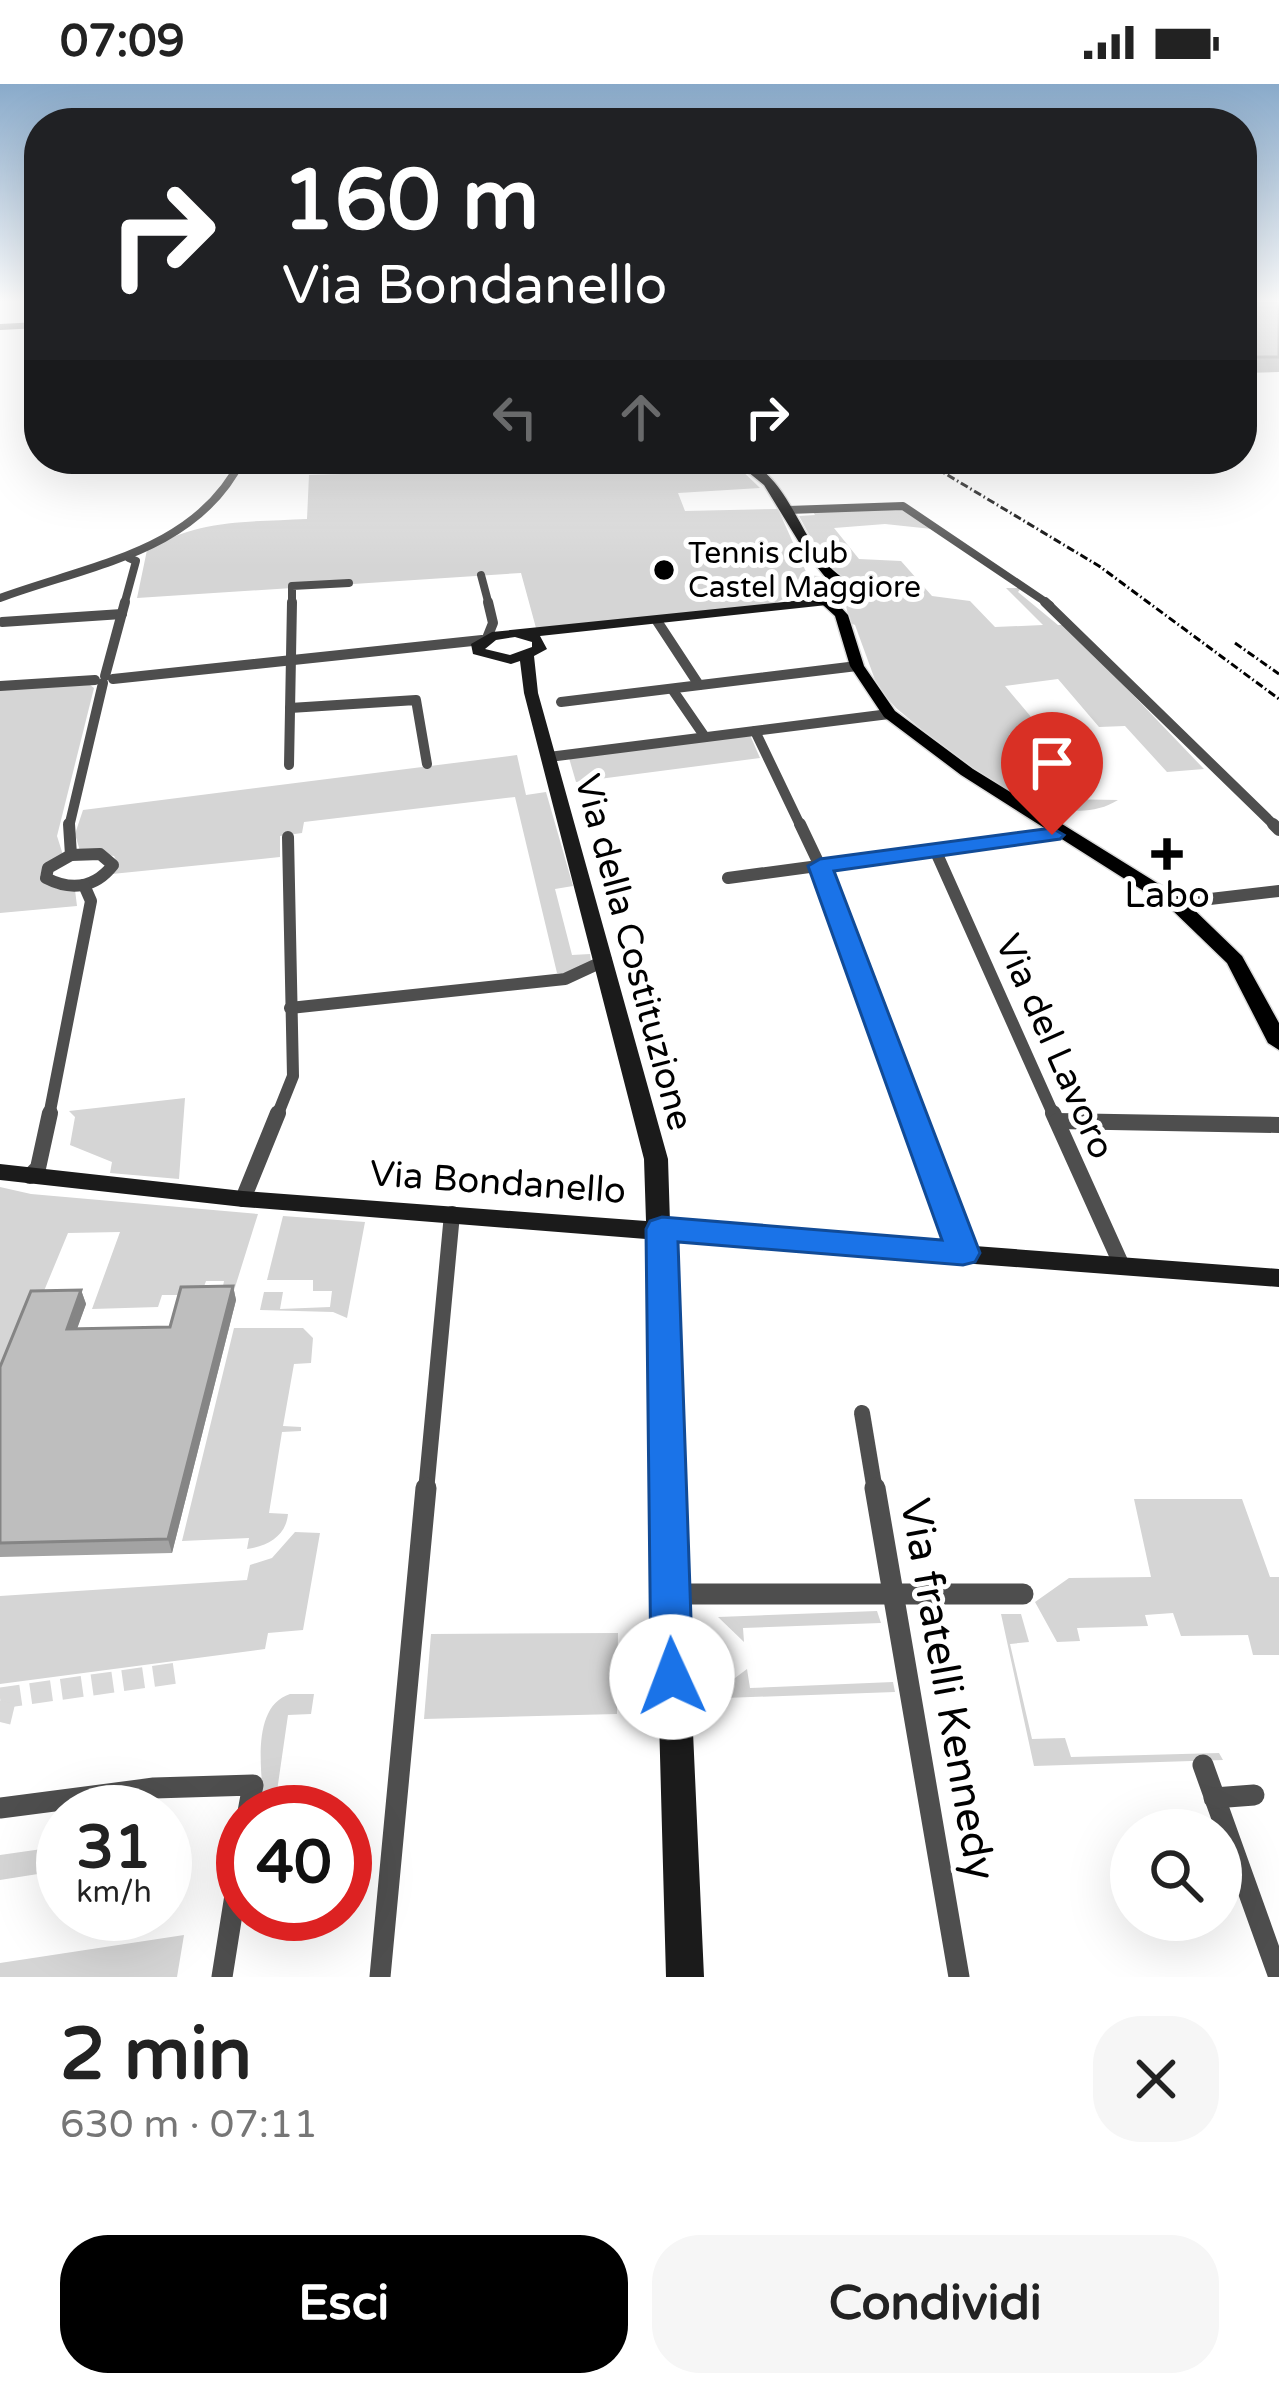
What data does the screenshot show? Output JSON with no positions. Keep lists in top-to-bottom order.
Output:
{
  "streets": {
    "street": [
      "Via della Costituzione",
      "Via del Lavoro",
      "Via Bondanello",
      "Via fratelli Kennedy"
    ]
  },
  "crossings": [
    ["Via della Costituzione", "Via Bondanello"],
    ["Via del Lavoro", "Via Bondanello"]
  ],
  "places": {
    "other": ["Tennis club Castel Maggiore"],
    "health": ["Labo"]
  },
  "page": {
    "status": "07:09",
    "turn": ["160 m", "Via Bondanello"],
    "speed": "31 km/h",
    "limit": "40",
    "heading": ["2 min", "630 m · 07:11"],
    "buttons": ["Esci", "Condividi"]
  }
}
